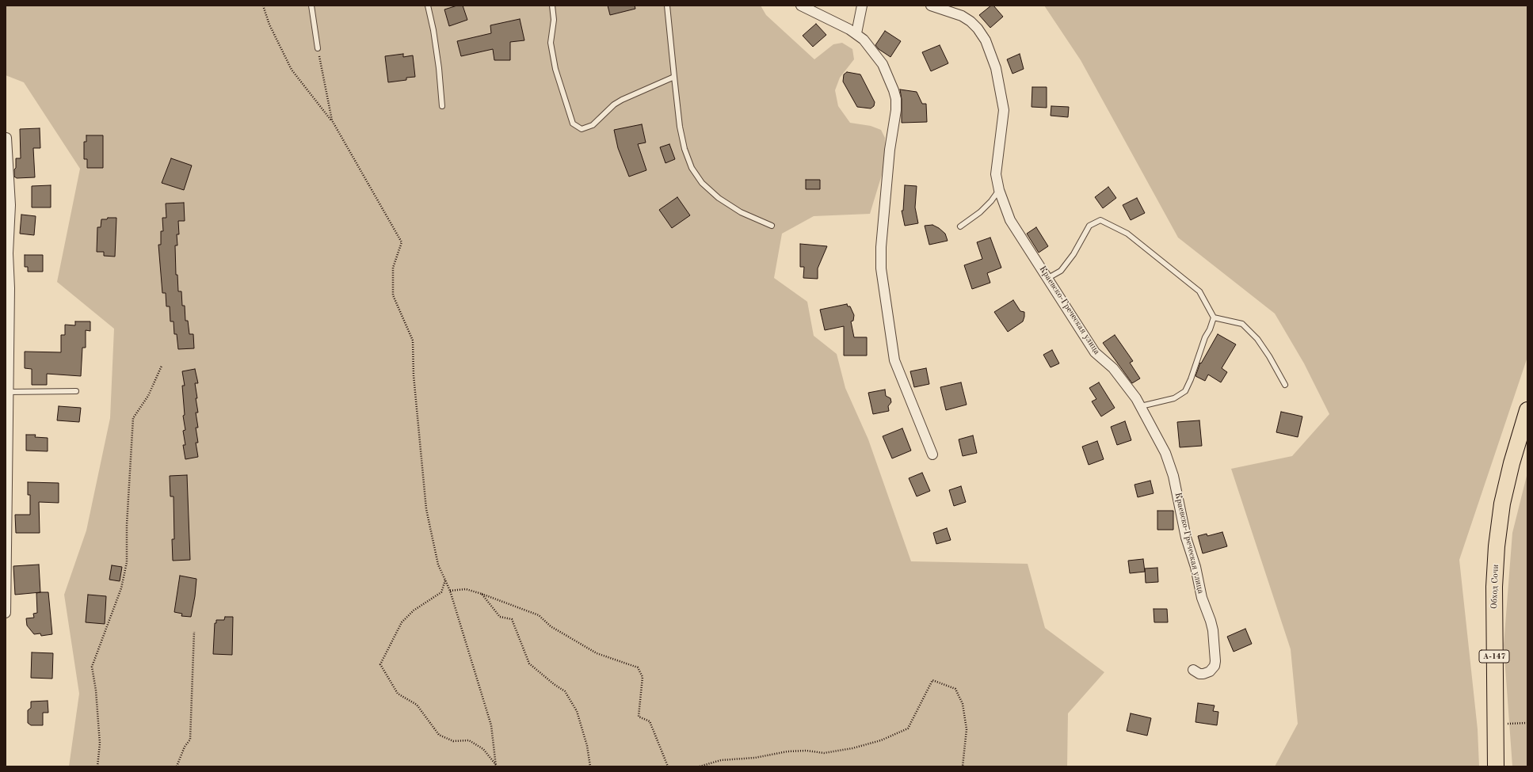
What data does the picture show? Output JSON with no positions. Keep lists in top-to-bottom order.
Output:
{
  "streets": {
    "highway": ["Обход Сочи", "А-147"],
    "street": ["Краевско-Греческая улица"]
  }
}
